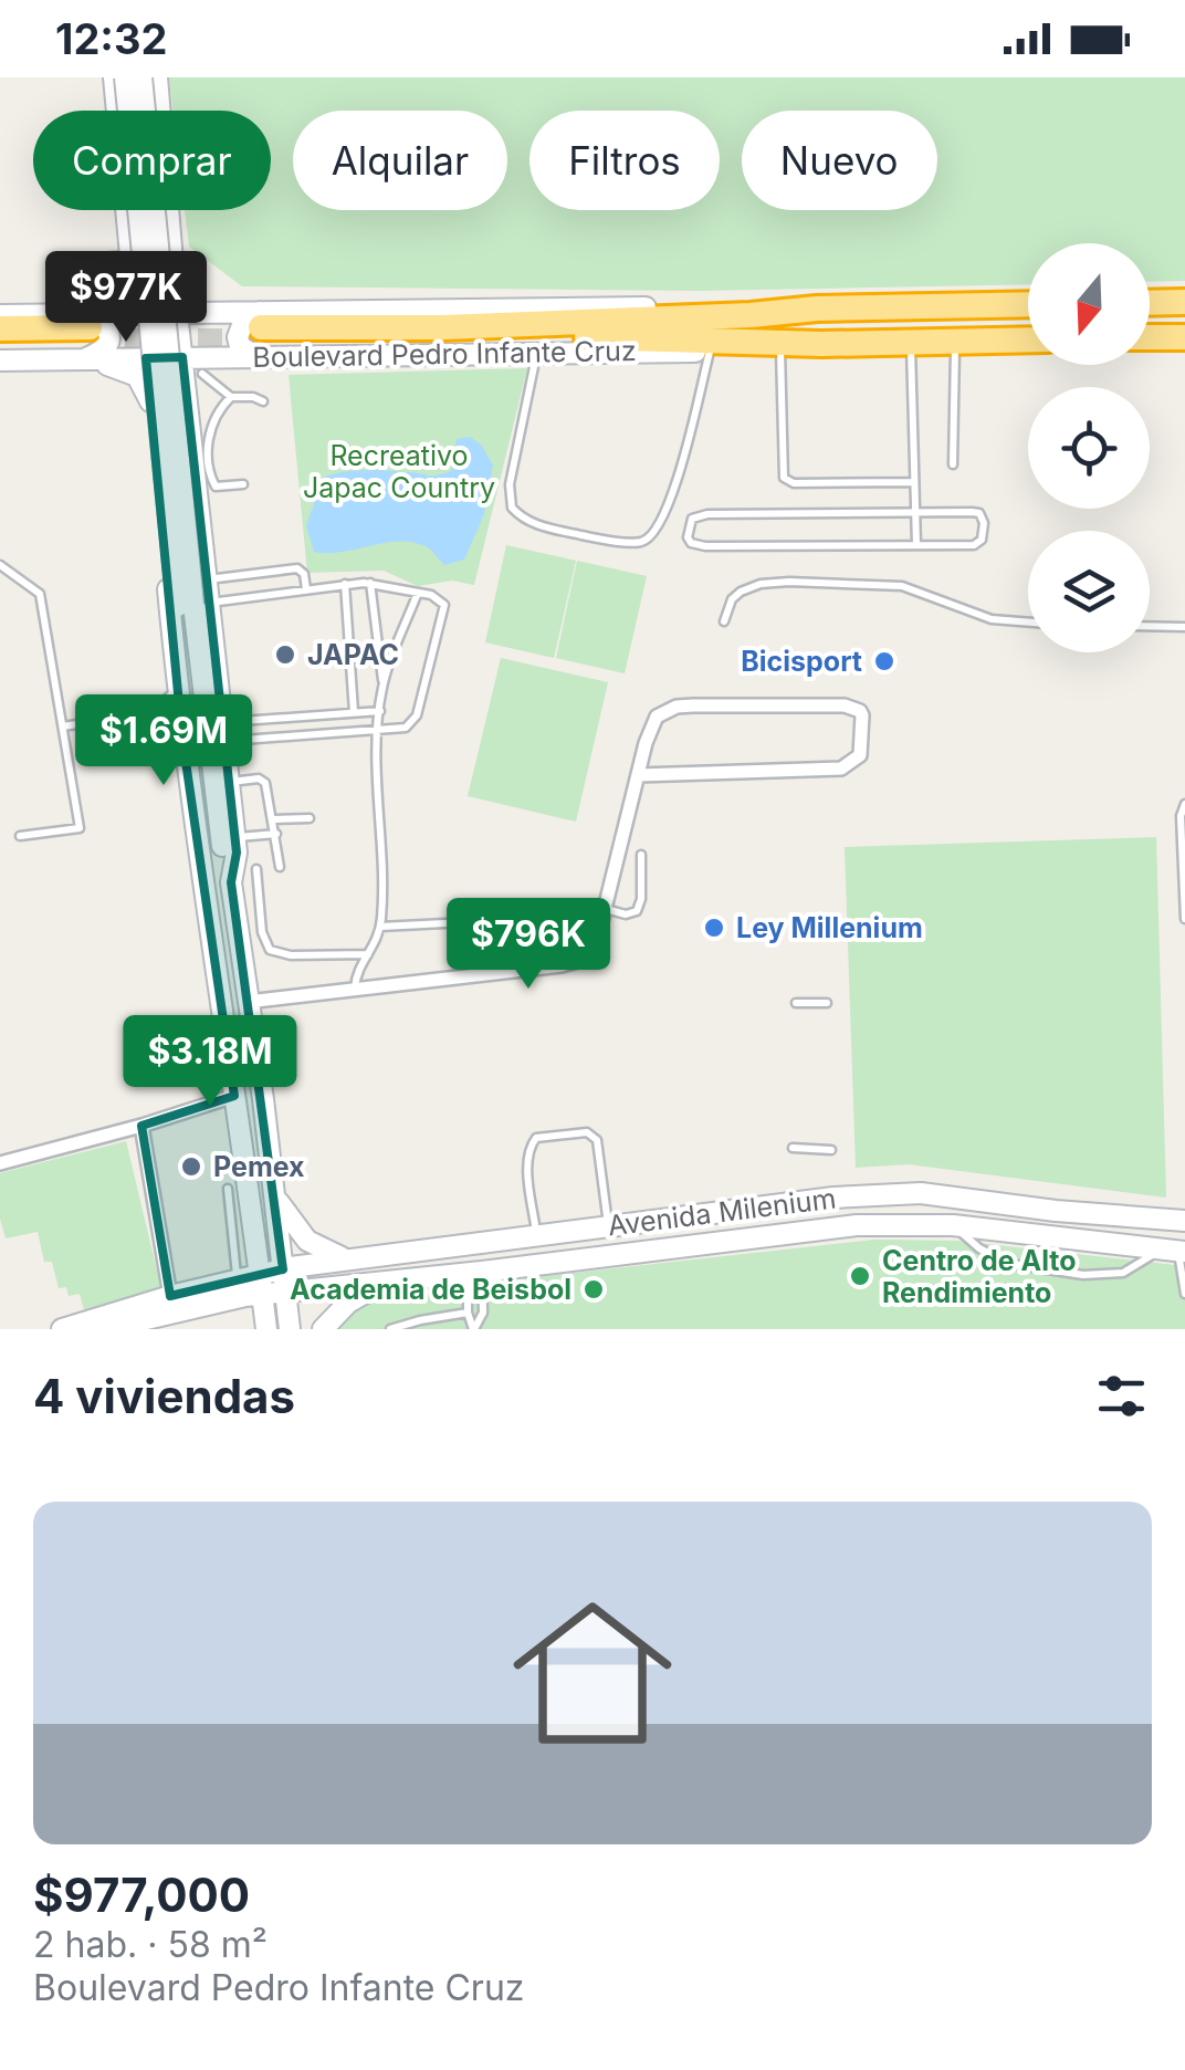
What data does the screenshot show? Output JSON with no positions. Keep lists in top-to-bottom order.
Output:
{
  "streets": {
    "highway": ["Boulevard Pedro Infante Cruz"],
    "street": ["Avenida Milenium"]
  },
  "parks": ["Recreativo Japac Country"],
  "places": [
    "JAPAC",
    "Bicisport",
    "Ley Millenium",
    "Pemex",
    "Centro de Alto Rendimiento",
    "Academia de Beisbol"
  ],
  "north": "bottom",
  "page": {
    "status": "12:32",
    "chip": [
      "Comprar",
      "Alquilar",
      "Filtros",
      "Nuevo"
    ],
    "price": [
      "$977K",
      "$1.69M",
      "$796K",
      "$3.18M"
    ],
    "heading": "4 viviendas",
    "list": [
      {
        "name": "$977,000",
        "note": "2 hab. · 58 m² · Boulevard Pedro Infante Cruz"
      }
    ]
  }
}
